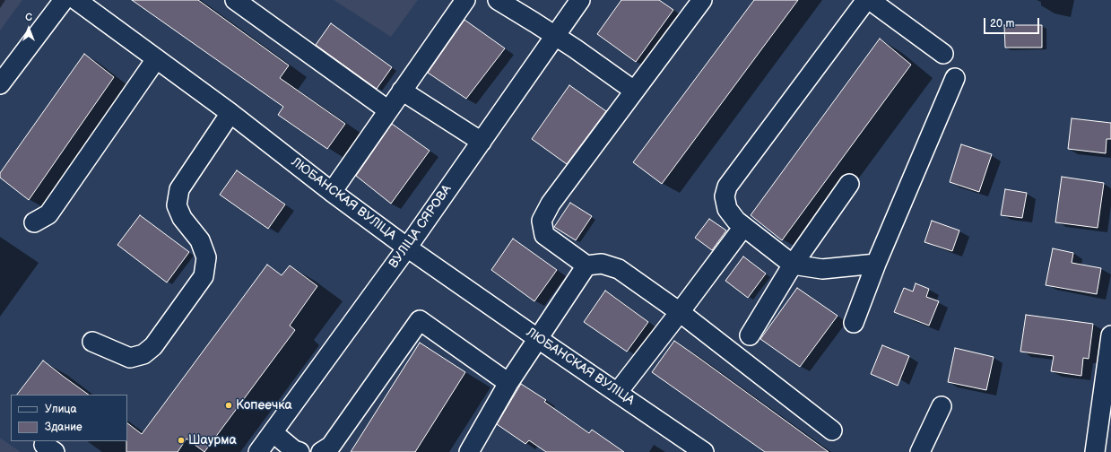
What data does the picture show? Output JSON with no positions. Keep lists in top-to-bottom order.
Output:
{
  "streets": {
    "street": ["ЛЮБАНСКАЯ ВУЛІЦА", "ВУЛІЦА СЯРОВА"]
  },
  "crossings": [
    ["ЛЮБАНСКАЯ ВУЛІЦА", "ВУЛІЦА СЯРОВА"]
  ],
  "places": ["Копеечка", "Шаурма"],
  "legend": ["Улица", "Здание"],
  "scale_bar": "20 m",
  "north": "top"
}
